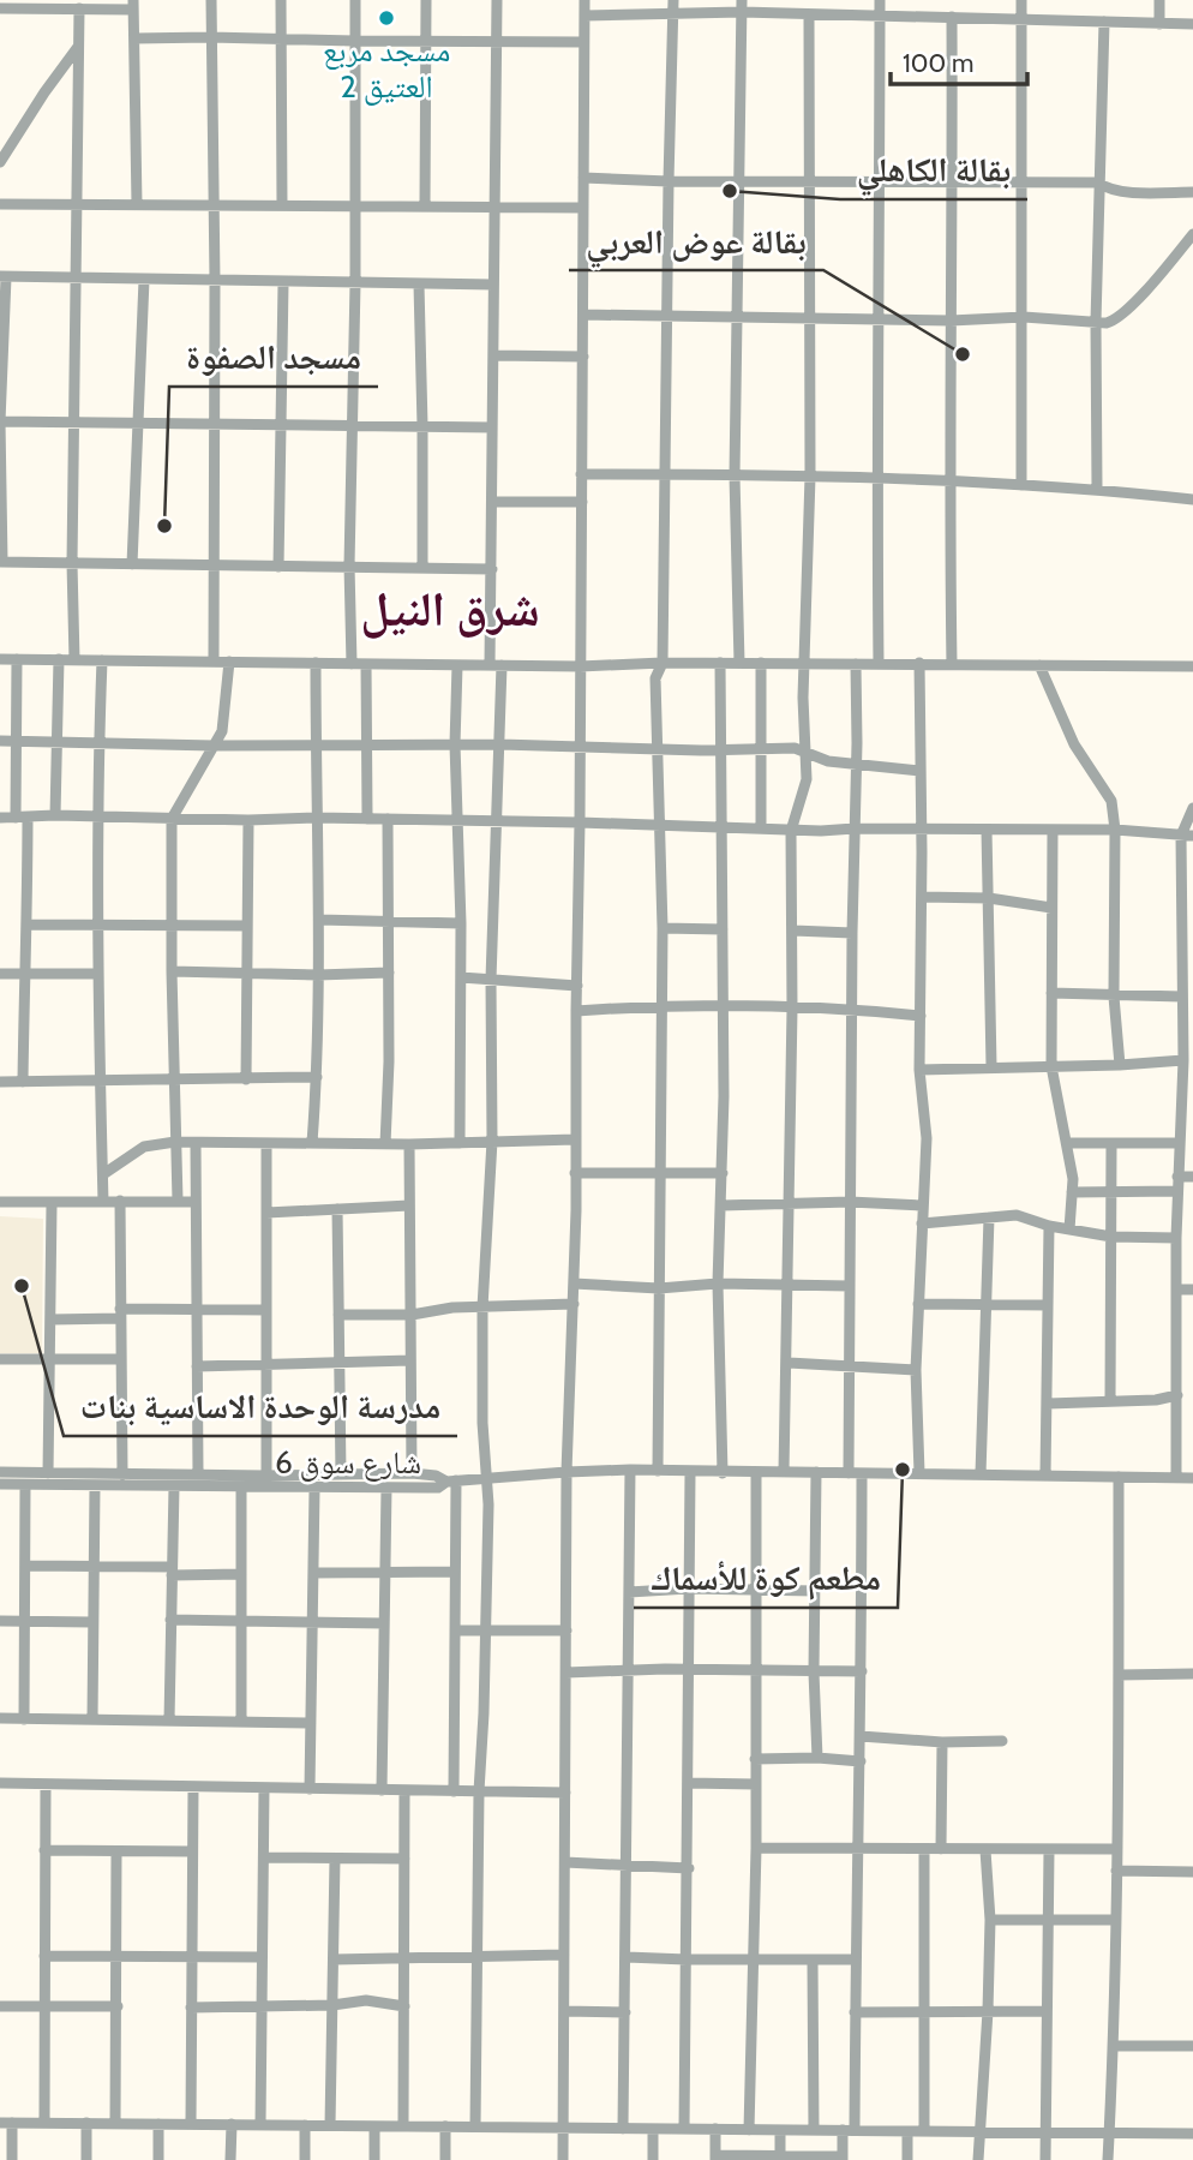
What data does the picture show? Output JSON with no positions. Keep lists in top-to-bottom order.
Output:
{
  "streets": {
    "street": ["شارع سوق 6"]
  },
  "districts": ["شرق النيل"],
  "places": [
    "مسجد مربع 2 العتيق",
    "بقالة الكاهلي",
    "بقالة عوض العربي",
    "مسجد الصفوة",
    "مدرسة الوحدة الاساسية بنات",
    "مطعم كوة للأسماك"
  ],
  "scale_bar": "100 m"
}
